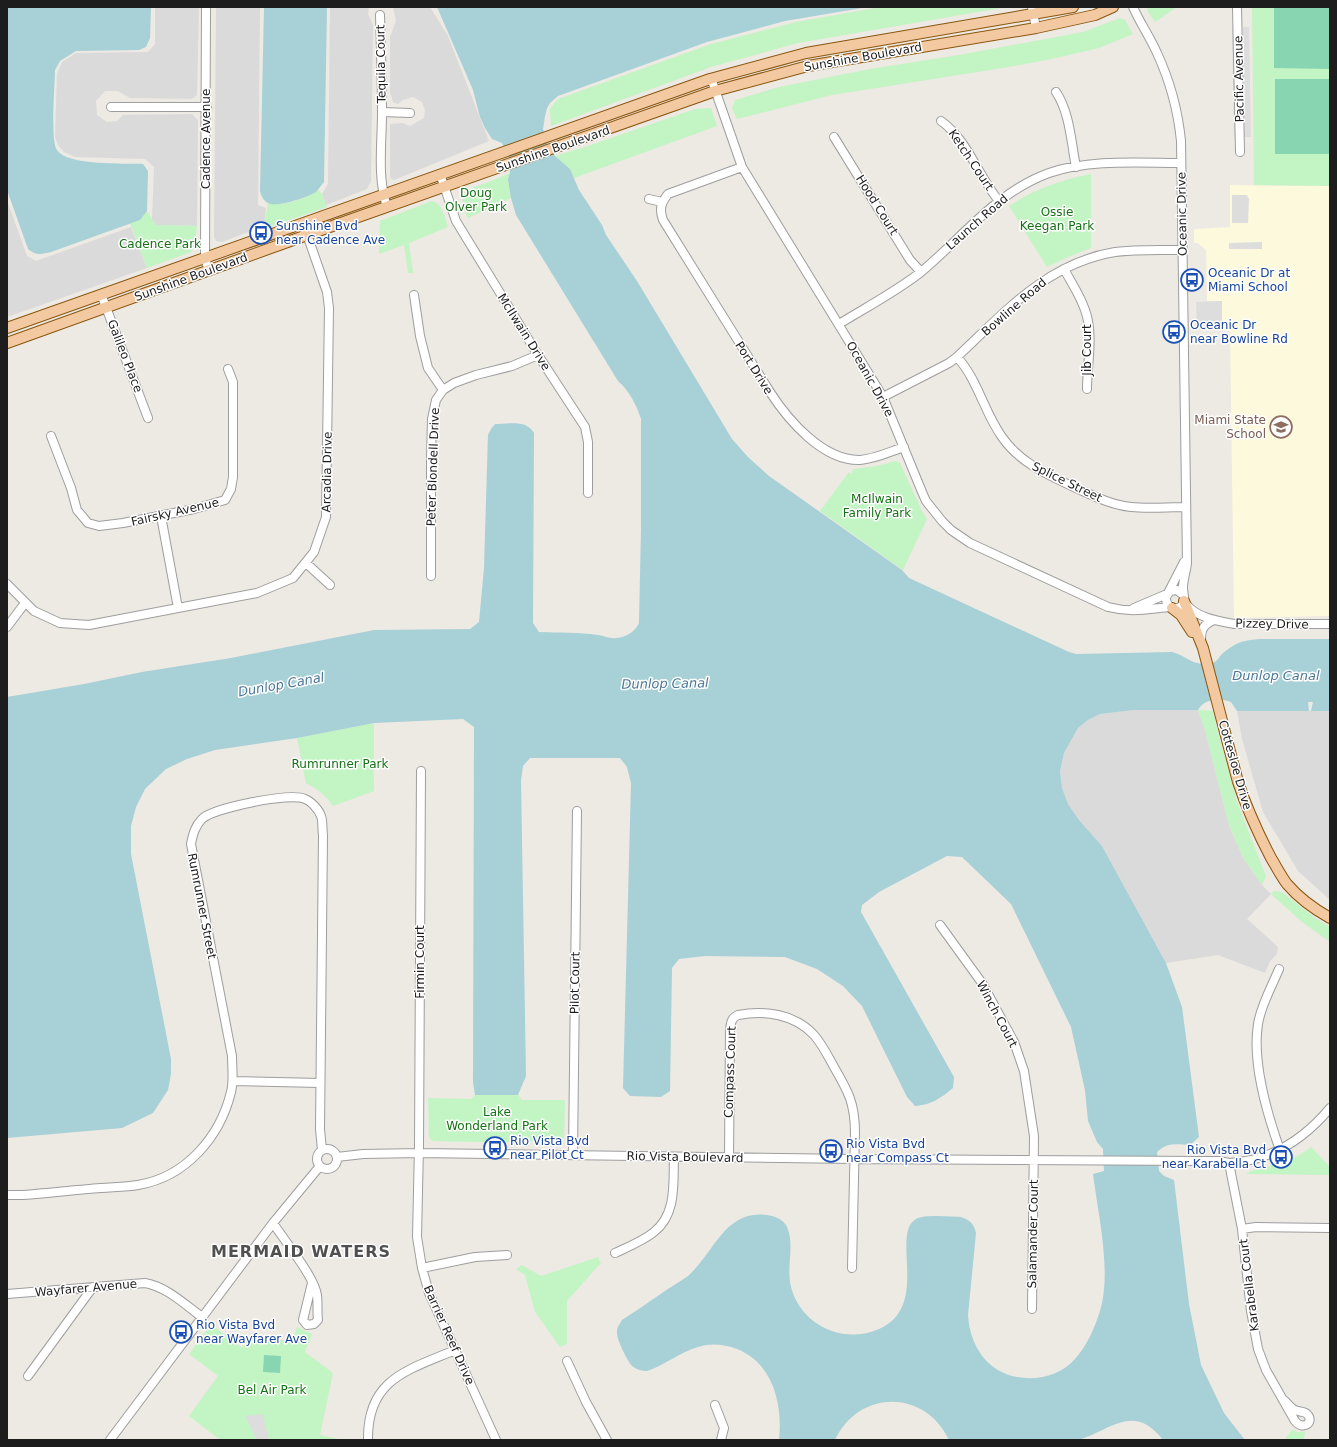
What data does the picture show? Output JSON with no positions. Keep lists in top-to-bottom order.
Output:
{
  "streets": {
    "main road": ["Sunshine Boulevard", "Cottesloe Drive"],
    "street": [
      "Tequila Court",
      "Pacific Avenue",
      "Cadence Avenue",
      "Ketch Court",
      "Hood Court",
      "Oceanic Drive",
      "Launch Road",
      "Bowline Road",
      "McIIwain Drive",
      "Jib Court",
      "Galileo Place",
      "Port Drive",
      "Peter Blondell Drive",
      "Arcadia Drive",
      "Splice Street",
      "Fairsky Avenue",
      "Pizzey Drive",
      "Rumrunner Street",
      "Firmin Court",
      "Pilot Court",
      "Winch Court",
      "Compass Court",
      "Rio Vista Boulevard",
      "Salamander Court",
      "Karabella Court",
      "Wayfarer Avenue",
      "Barrier Reef Drive"
    ]
  },
  "crossings": [
    ["Sunshine Boulevard", "Tequila Court"],
    ["Sunshine Boulevard", "Cadence Avenue"],
    ["Sunshine Boulevard", "Oceanic Drive"],
    ["Sunshine Boulevard", "McIIwain Drive"],
    ["Sunshine Boulevard", "Galileo Place"],
    ["Sunshine Boulevard", "Arcadia Drive"],
    ["Ketch Court", "Launch Road"],
    ["Hood Court", "Launch Road"],
    ["Oceanic Drive", "Launch Road"],
    ["Oceanic Drive", "Bowline Road"],
    ["Oceanic Drive", "Port Drive"],
    ["Oceanic Drive", "Splice Street"],
    ["Oceanic Drive", "Pizzey Drive"],
    ["Oceanic Drive", "Cottesloe Drive"],
    ["Bowline Road", "Jib Court"],
    ["Bowline Road", "Splice Street"],
    ["McIIwain Drive", "Peter Blondell Drive"],
    ["Pizzey Drive", "Cottesloe Drive"],
    ["Rumrunner Street", "Rio Vista Boulevard"],
    ["Firmin Court", "Rio Vista Boulevard"],
    ["Firmin Court", "Barrier Reef Drive"],
    ["Pilot Court", "Rio Vista Boulevard"],
    ["Winch Court", "Rio Vista Boulevard"],
    ["Winch Court", "Salamander Court"],
    ["Compass Court", "Rio Vista Boulevard"],
    ["Rio Vista Boulevard", "Salamander Court"],
    ["Rio Vista Boulevard", "Karabella Court"],
    ["Rio Vista Boulevard", "Barrier Reef Drive"]
  ],
  "districts": ["MERMAID WATERS"],
  "water": ["Dunlop Canal"],
  "parks": [
    "Doug Olver Park",
    "Ossie Keegan Park",
    "Cadence Park",
    "McIlwain Family Park",
    "Rumrunner Park",
    "Lake Wonderland Park",
    "Bel Air Park"
  ],
  "places": {
    "bus stop": [
      "Sunshine Bvd near Cadence Ave",
      "Oceanic Dr at Miami School",
      "Oceanic Dr near Bowline Rd",
      "Rio Vista Bvd near Pilot Ct",
      "Rio Vista Bvd near Compass Ct",
      "Rio Vista Bvd near Karabella Ct",
      "Rio Vista Bvd near Wayfarer Ave"
    ],
    "school or university": ["Miami State School"]
  }
}
